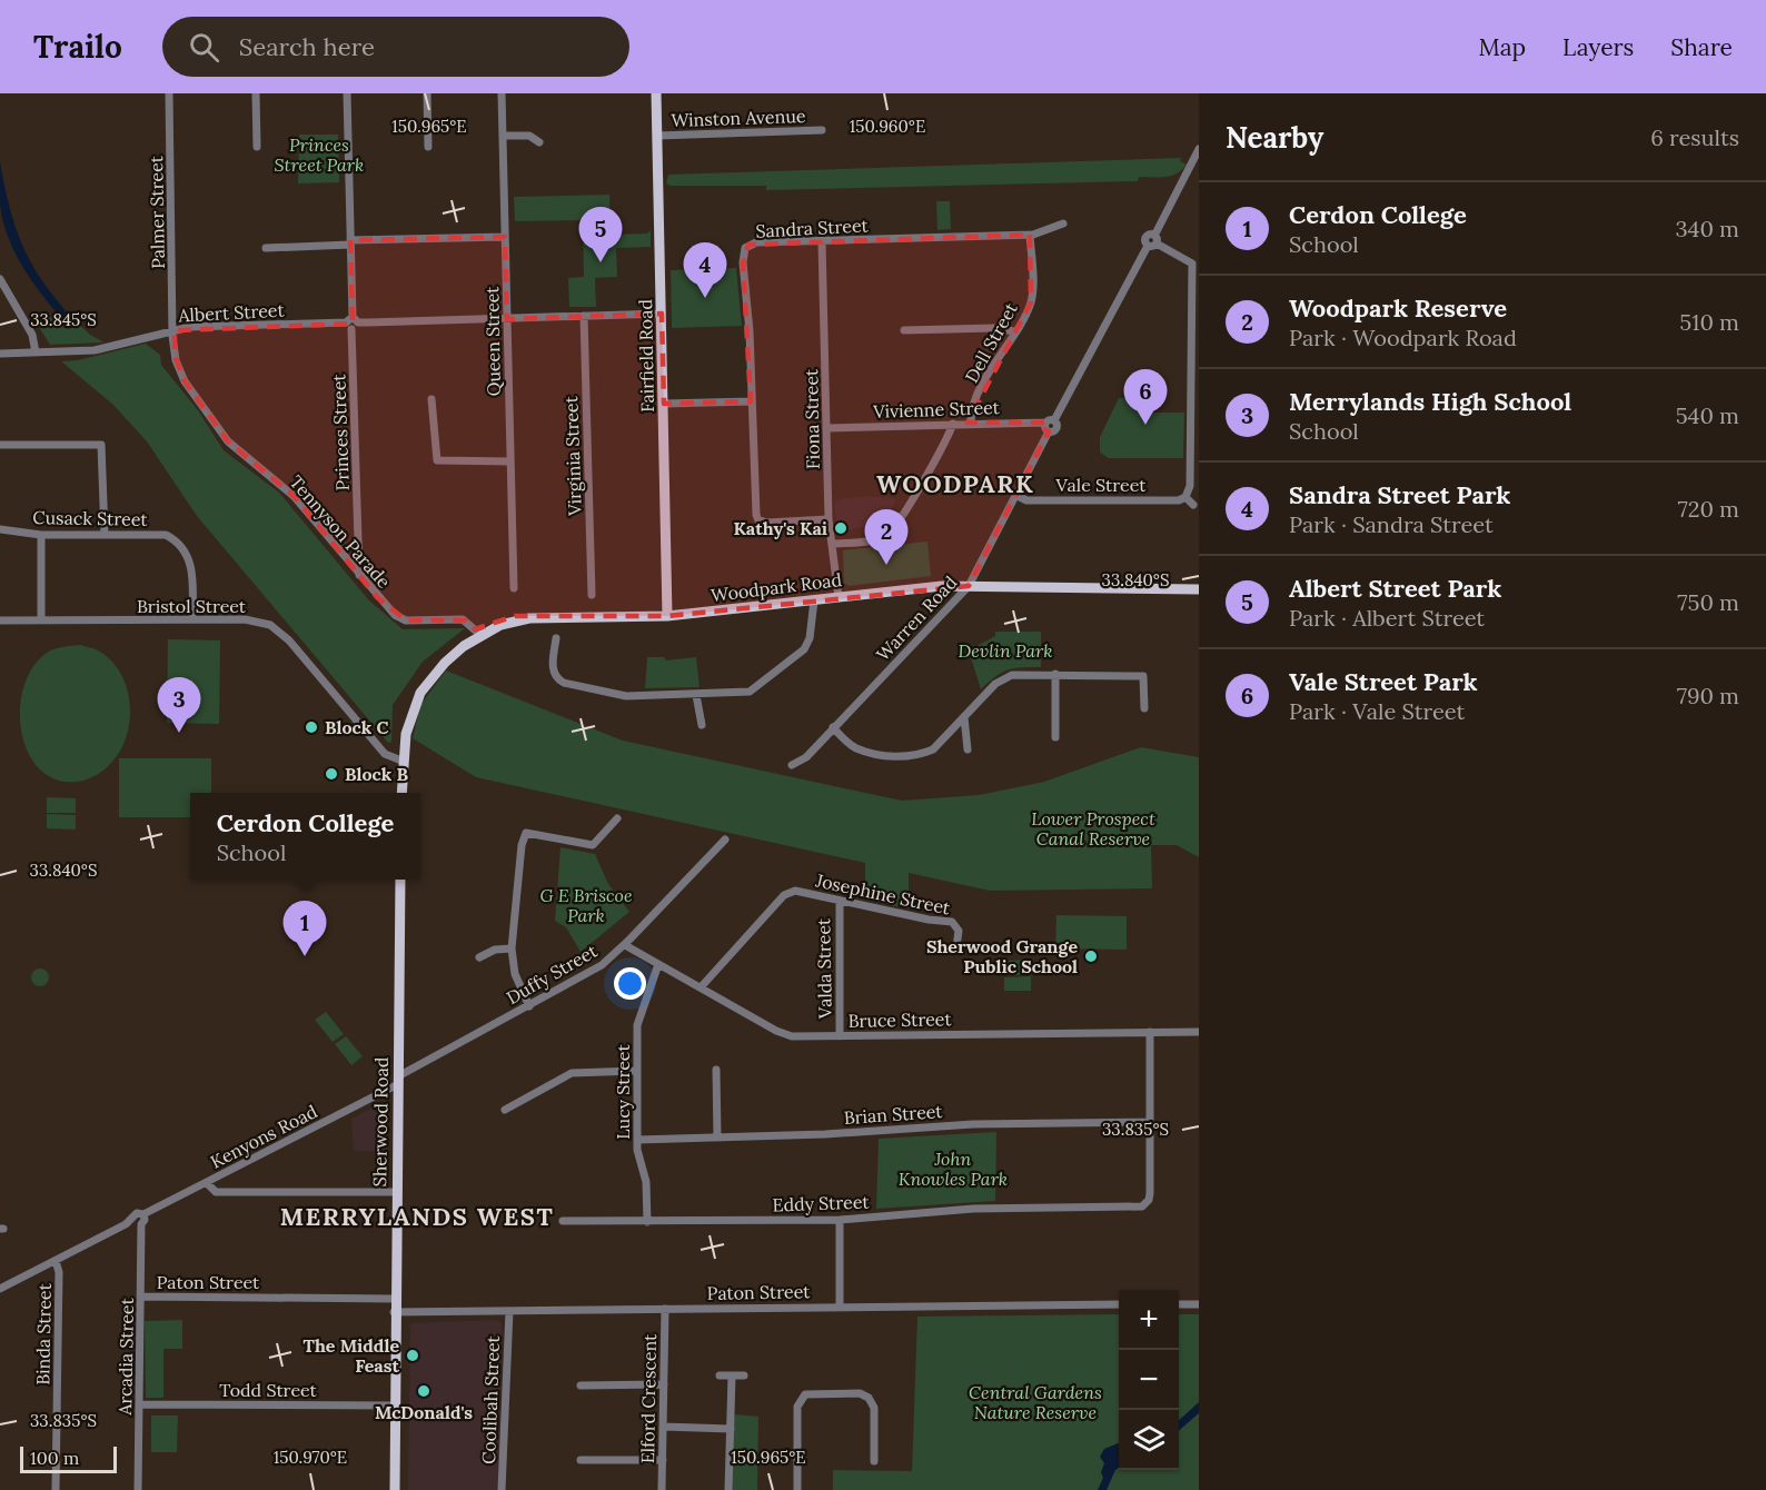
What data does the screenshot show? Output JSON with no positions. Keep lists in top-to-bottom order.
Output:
{
  "streets": {
    "main road": ["Fairfield Road", "Woodpark Road", "Sherwood Road"],
    "street": [
      "Winston Avenue",
      "Palmer Street",
      "Sandra Street",
      "Albert Street",
      "Queen Street",
      "Dell Street",
      "Vivienne Street",
      "Fiona Street",
      "Princes Street",
      "Virginia Street",
      "Vale Street",
      "Cusack Street",
      "Tennyson Parade",
      "Bristol Street",
      "Warren Road",
      "Josephine Street",
      "Valda Street",
      "Duffy Street",
      "Bruce Street",
      "Lucy Street",
      "Brian Street",
      "Kenyons Road",
      "Eddy Street",
      "Paton Street",
      "Binda Street",
      "Arcadia Street",
      "Todd Street",
      "Elford Crescent",
      "Coolibah Street"
    ]
  },
  "crossings": [
    ["Winston Avenue", "Fairfield Road"],
    ["Palmer Street", "Albert Street"],
    ["Palmer Street", "Tennyson Parade"],
    ["Sandra Street", "Dell Street"],
    ["Sandra Street", "Fiona Street"],
    ["Albert Street", "Queen Street"],
    ["Albert Street", "Fairfield Road"],
    ["Albert Street", "Princes Street"],
    ["Albert Street", "Virginia Street"],
    ["Albert Street", "Tennyson Parade"],
    ["Dell Street", "Vivienne Street"],
    ["Fairfield Road", "Woodpark Road"],
    ["Vivienne Street", "Fiona Street"],
    ["Vivienne Street", "Warren Road"],
    ["Fiona Street", "Woodpark Road"],
    ["Princes Street", "Tennyson Parade"],
    ["Vale Street", "Warren Road"],
    ["Cusack Street", "Bristol Street"],
    ["Tennyson Parade", "Woodpark Road"],
    ["Woodpark Road", "Warren Road"],
    ["Josephine Street", "Valda Street"],
    ["Josephine Street", "Bruce Street"],
    ["Valda Street", "Bruce Street"],
    ["Duffy Street", "Bruce Street"],
    ["Duffy Street", "Sherwood Road"],
    ["Duffy Street", "Kenyons Road"],
    ["Bruce Street", "Lucy Street"],
    ["Bruce Street", "Eddy Street"],
    ["Lucy Street", "Brian Street"],
    ["Lucy Street", "Eddy Street"],
    ["Brian Street", "Eddy Street"],
    ["Sherwood Road", "Kenyons Road"],
    ["Sherwood Road", "Paton Street"],
    ["Sherwood Road", "Todd Street"],
    ["Kenyons Road", "Arcadia Street"],
    ["Paton Street", "Arcadia Street"],
    ["Paton Street", "Elford Crescent"],
    ["Paton Street", "Coolibah Street"],
    ["Arcadia Street", "Todd Street"]
  ],
  "districts": ["WOODPARK", "MERRYLANDS WEST"],
  "parks": [
    "Princes Street Park",
    "Devlin Park",
    "Lower Prospect Canal Reserve",
    "G E Briscoe Park",
    "John Knowles Park",
    "Central Gardens Nature Reserve"
  ],
  "places": [
    "Kathy's Kai",
    "Block C",
    "Block B",
    "Sherwood Grange Public School",
    "The Middle Feast",
    "McDonald's"
  ],
  "scale_bar": "100 m",
  "page": {
    "header": "Trailo",
    "search": "Search here",
    "nav": ["Map", "Layers", "Share"],
    "heading": ["Nearby", "6 results"],
    "list": [
      {
        "mark": "1",
        "name": "Cerdon College",
        "note": "School",
        "value": "340 m"
      },
      {
        "mark": "2",
        "name": "Woodpark Reserve",
        "note": "Park · Woodpark Road",
        "value": "510 m"
      },
      {
        "mark": "3",
        "name": "Merrylands High School",
        "note": "School",
        "value": "540 m"
      },
      {
        "mark": "4",
        "name": "Sandra Street Park",
        "note": "Park · Sandra Street",
        "value": "720 m"
      },
      {
        "mark": "5",
        "name": "Albert Street Park",
        "note": "Park · Albert Street",
        "value": "750 m"
      },
      {
        "mark": "6",
        "name": "Vale Street Park",
        "note": "Park · Vale Street",
        "value": "790 m"
      }
    ],
    "pins": [
      "5",
      "4",
      "6",
      "2",
      "3",
      "1"
    ],
    "popup": ["Cerdon College", "School"],
    "map_buttons": ["+", "−"],
    "scale": "100 m"
  },
  "coordinates": [
    "150.965°E",
    "150.960°E",
    "33.845°S",
    "33.840°S",
    "33.835°S",
    "150.970°E"
  ]
}
